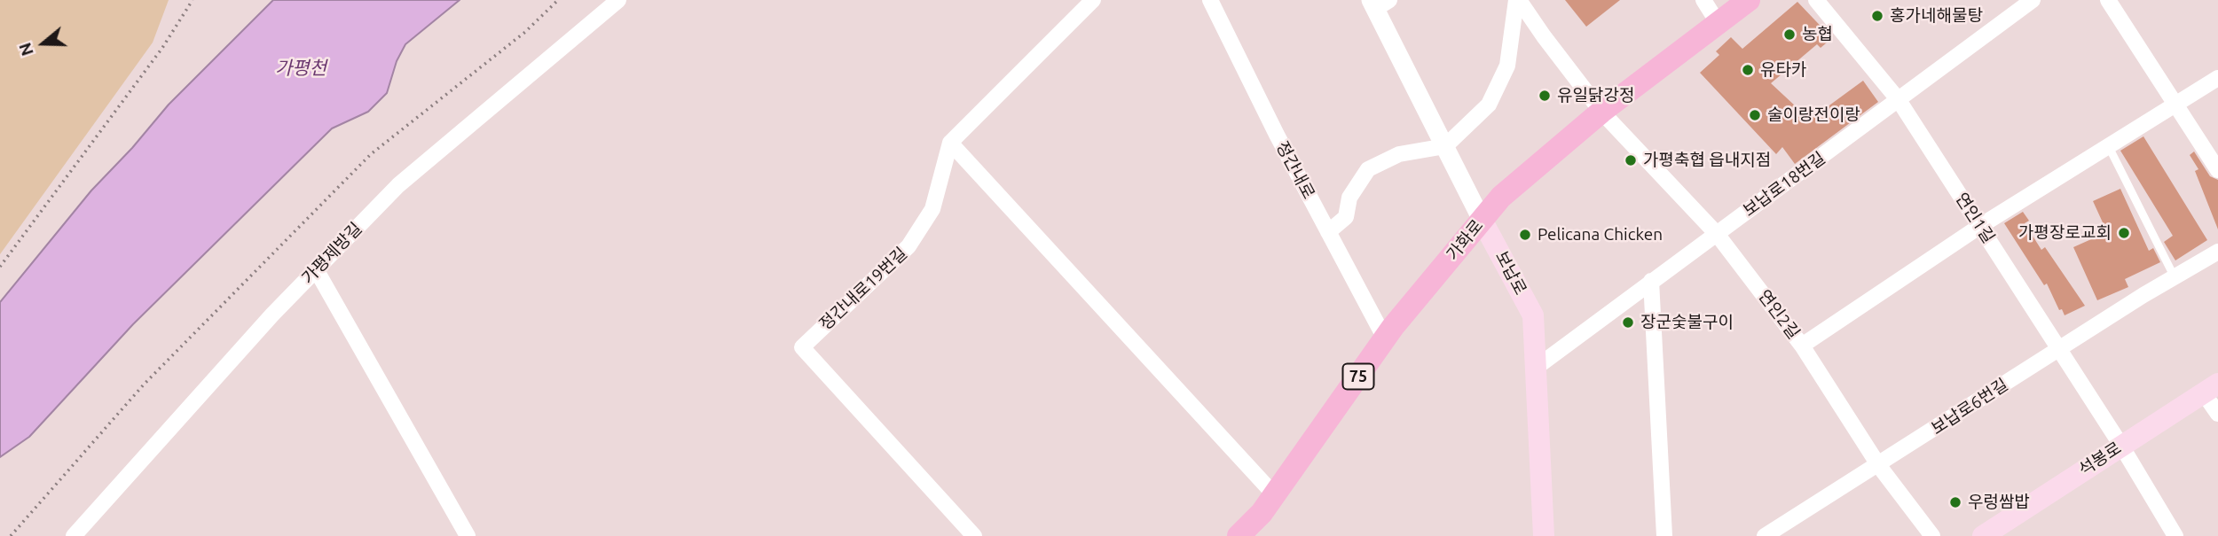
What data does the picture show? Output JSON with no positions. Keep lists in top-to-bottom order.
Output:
{
  "streets": {
    "main road": [
      "가화로",
      "보납로",
      "75",
      "석봉로"
    ],
    "street": [
      "정간내로",
      "보납로18번길",
      "연인1길",
      "가평제방길",
      "정간내로19번길",
      "연인2길",
      "보납로6번길"
    ]
  },
  "crossings": [
    ["정간내로", "가화로"],
    ["보납로18번길", "연인1길"],
    ["보납로18번길", "보납로"],
    ["보납로18번길", "연인2길"],
    ["연인1길", "보납로6번길"],
    ["연인1길", "석봉로"],
    ["가화로", "보납로"],
    ["가화로", "연인2길"],
    ["연인2길", "보납로6번길"]
  ],
  "water": ["가평천"],
  "places": [
    "홍가네해물탕",
    "농협",
    "유타카",
    "유일닭강정",
    "술이랑전이랑",
    "가평축협 읍내지점",
    "가평장로교회",
    "Pelicana Chicken",
    "장군숯불구이",
    "우렁쌈밥"
  ],
  "north": "left"
}
